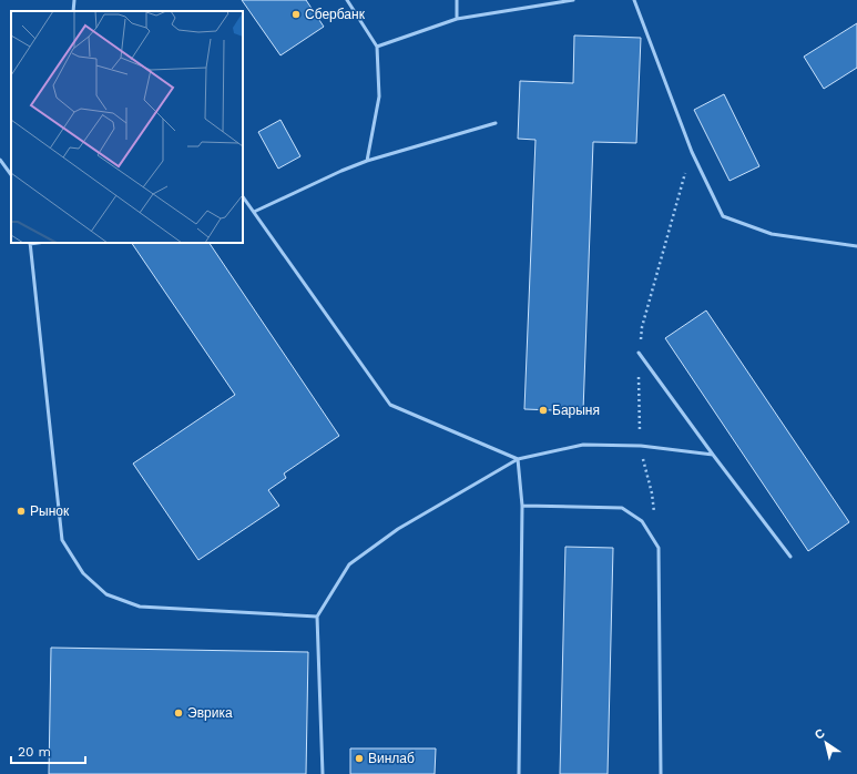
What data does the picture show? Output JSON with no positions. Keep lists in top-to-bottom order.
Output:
{
  "places": [
    "Сбербанк",
    "Барыня",
    "Рынок",
    "Эврика",
    "Винлаб"
  ],
  "scale_bar": "20 m",
  "north": "top left"
}
